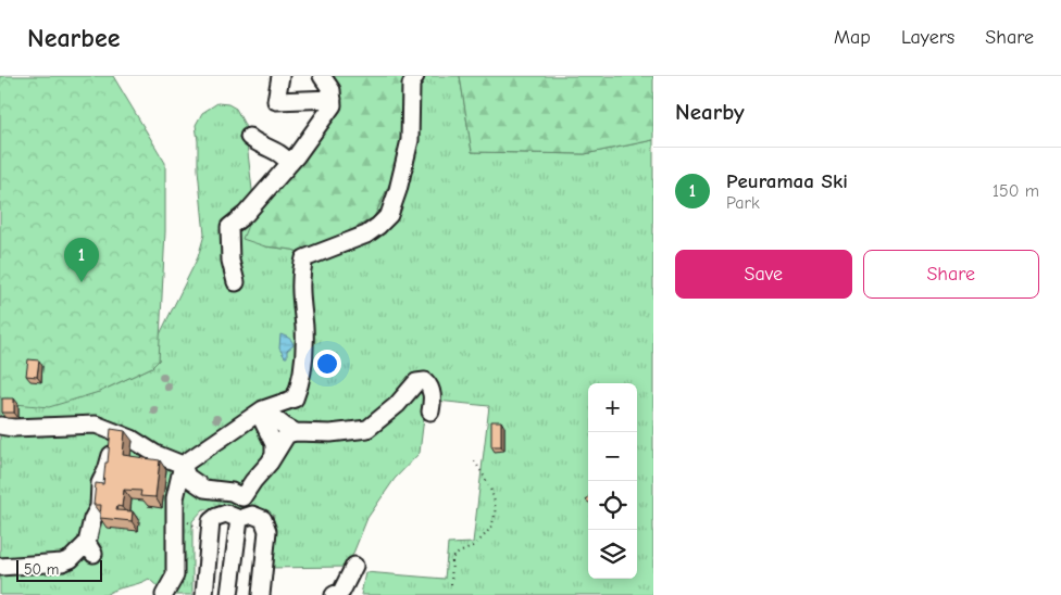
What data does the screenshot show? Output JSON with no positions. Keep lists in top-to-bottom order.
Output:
{
  "scale_bar": "50 m",
  "page": {
    "header": "Nearbee",
    "nav": ["Map", "Layers", "Share"],
    "heading": "Nearby",
    "list": [
      {
        "mark": "1",
        "name": "Peuramaa Ski",
        "note": "Park",
        "value": "150 m"
      }
    ],
    "buttons": ["Save", "Share"],
    "pins": "1",
    "map_buttons": ["+", "−"],
    "scale": "50 m"
  }
}
